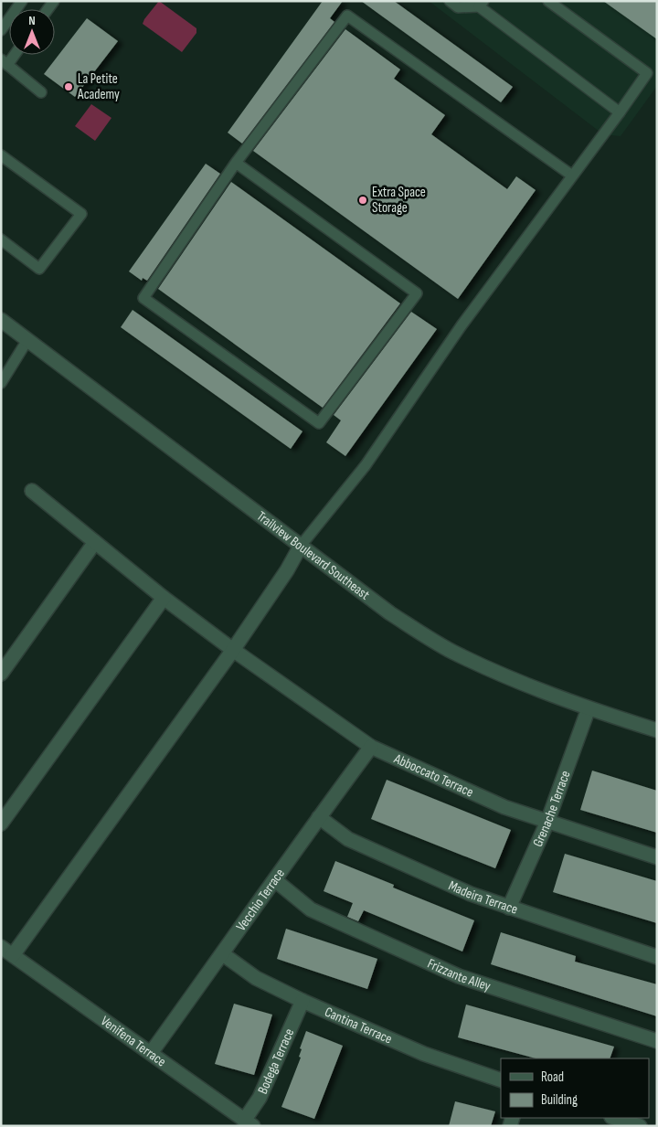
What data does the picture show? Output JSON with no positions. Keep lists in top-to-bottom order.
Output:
{
  "streets": {
    "street": [
      "Trailview Boulevard Southeast",
      "Abboccato Terrace",
      "Grenache Terrace",
      "Madeira Terrace",
      "Vecchio Terrace",
      "Frizzante Alley",
      "Cantina Terrace",
      "Venifena Terrace",
      "Bodega Terrace"
    ]
  },
  "crossings": [
    ["Trailview Boulevard Southeast", "Grenache Terrace"],
    ["Abboccato Terrace", "Grenache Terrace"],
    ["Abboccato Terrace", "Vecchio Terrace"],
    ["Grenache Terrace", "Madeira Terrace"],
    ["Madeira Terrace", "Vecchio Terrace"],
    ["Vecchio Terrace", "Frizzante Alley"],
    ["Vecchio Terrace", "Cantina Terrace"],
    ["Vecchio Terrace", "Venifena Terrace"],
    ["Cantina Terrace", "Bodega Terrace"],
    ["Venifena Terrace", "Bodega Terrace"]
  ],
  "places": ["La Petite Academy", "Extra Space Storage"],
  "legend": ["Road", "Building"],
  "north": "top"
}
